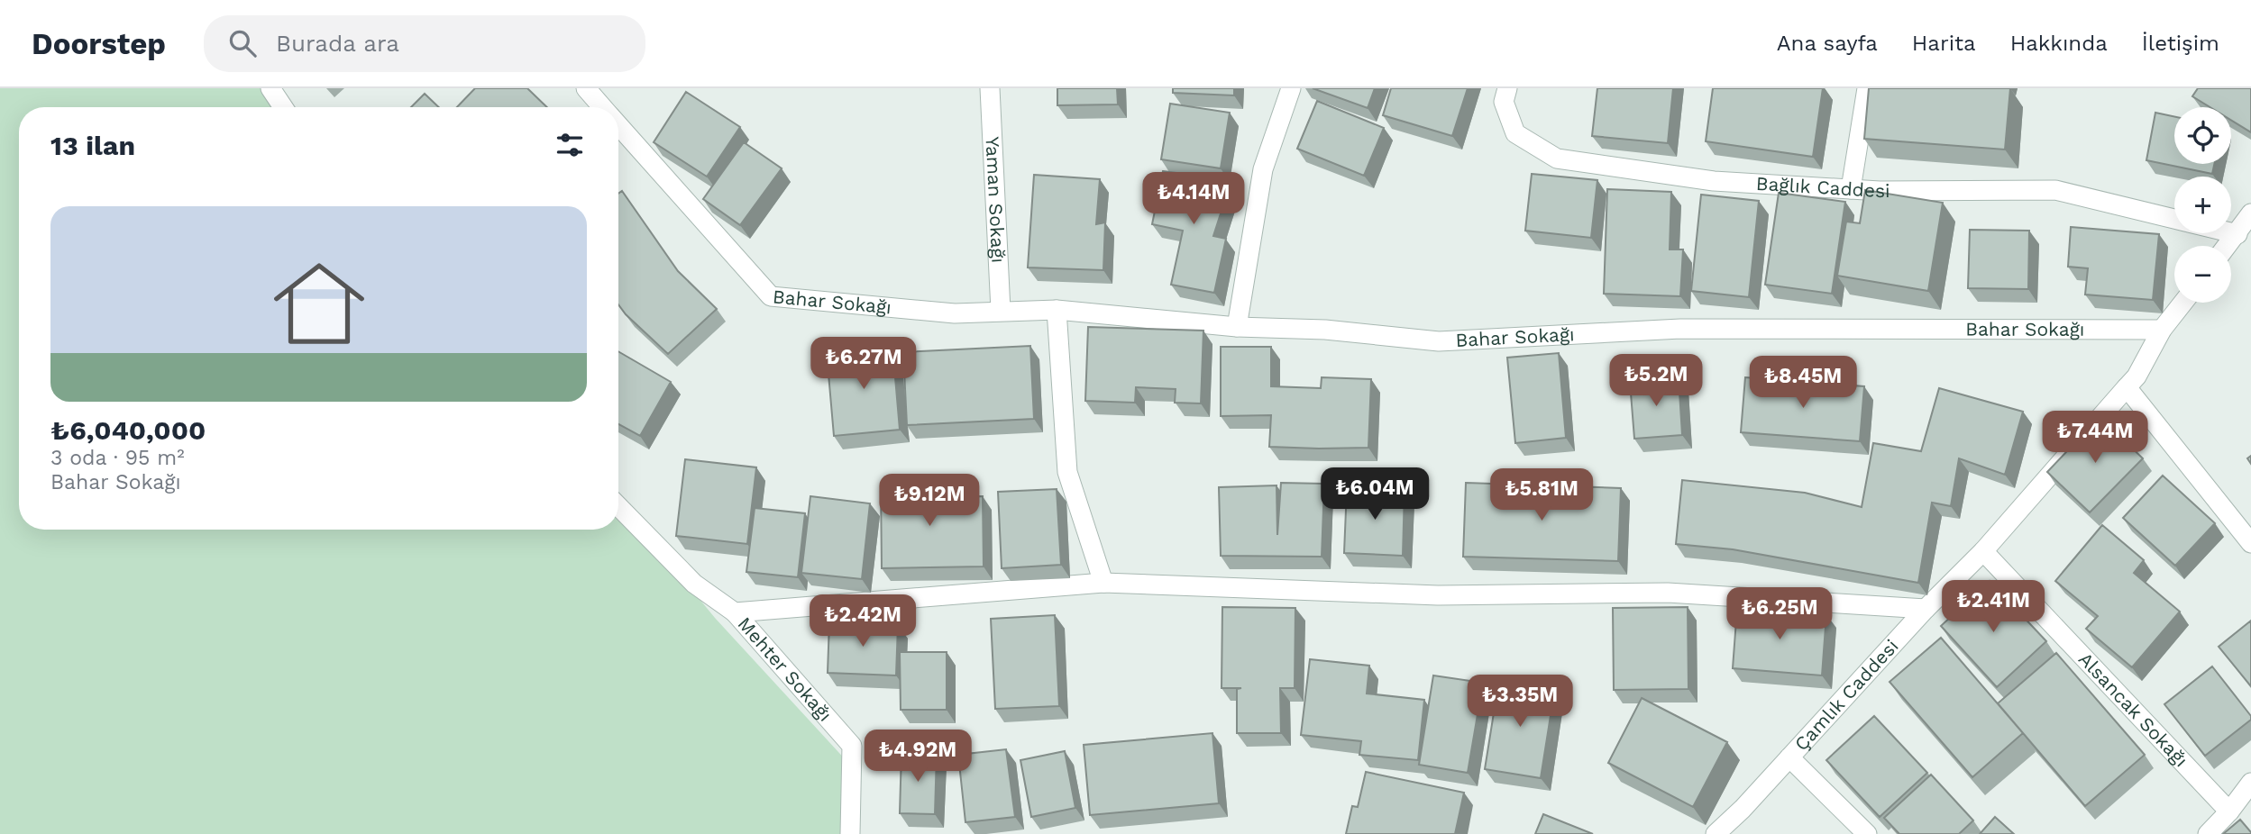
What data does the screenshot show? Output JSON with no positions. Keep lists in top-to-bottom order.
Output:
{
  "streets": {
    "street": [
      "Bağlık Caddesi",
      "Yaman Sokağı",
      "Bahar Sokağı",
      "Mehter Sokağı",
      "Çamlık Caddesi",
      "Alsancak Sokağı"
    ]
  },
  "crossings": [
    ["Yaman Sokağı", "Bahar Sokağı"],
    ["Bahar Sokağı", "Çamlık Caddesi"],
    ["Çamlık Caddesi", "Alsancak Sokağı"]
  ],
  "page": {
    "header": "Doorstep",
    "search": "Burada ara",
    "nav": [
      "Ana sayfa",
      "Harita",
      "Hakkında",
      "İletişim"
    ],
    "map_buttons": ["+", "−"],
    "heading": "13 ilan",
    "price": [
      "₺4.14M",
      "₺6.27M",
      "₺5.2M",
      "₺8.45M",
      "₺7.44M",
      "₺6.04M",
      "₺5.81M",
      "₺9.12M",
      "₺2.41M",
      "₺6.25M",
      "₺2.42M",
      "₺3.35M",
      "₺4.92M"
    ],
    "list": [
      {
        "name": "₺6,040,000",
        "note": "3 oda · 95 m² · Bahar Sokağı"
      }
    ]
  }
}
